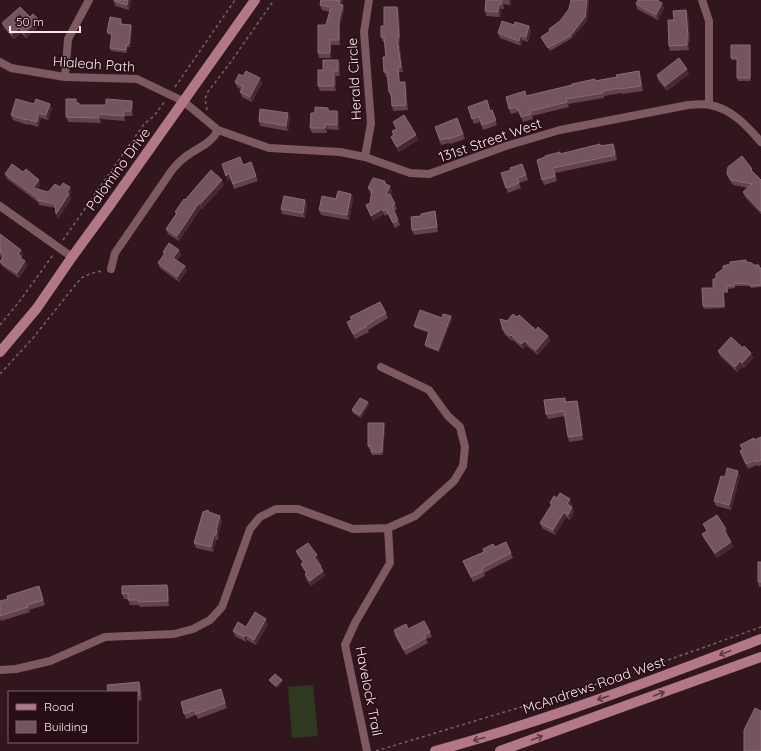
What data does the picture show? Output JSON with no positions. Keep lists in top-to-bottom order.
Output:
{
  "streets": {
    "main road": ["Palomino Drive", "McAndrews Road West"],
    "street": [
      "Hialeah Path",
      "Herald Circle",
      "131st Street West",
      "Havelock Trail"
    ]
  },
  "crossings": [
    ["Hialeah Path", "131st Street West"],
    ["Hialeah Path", "Palomino Drive"],
    ["Herald Circle", "131st Street West"],
    ["131st Street West", "Palomino Drive"]
  ],
  "legend": ["Road", "Building"],
  "scale_bar": "50 m"
}
